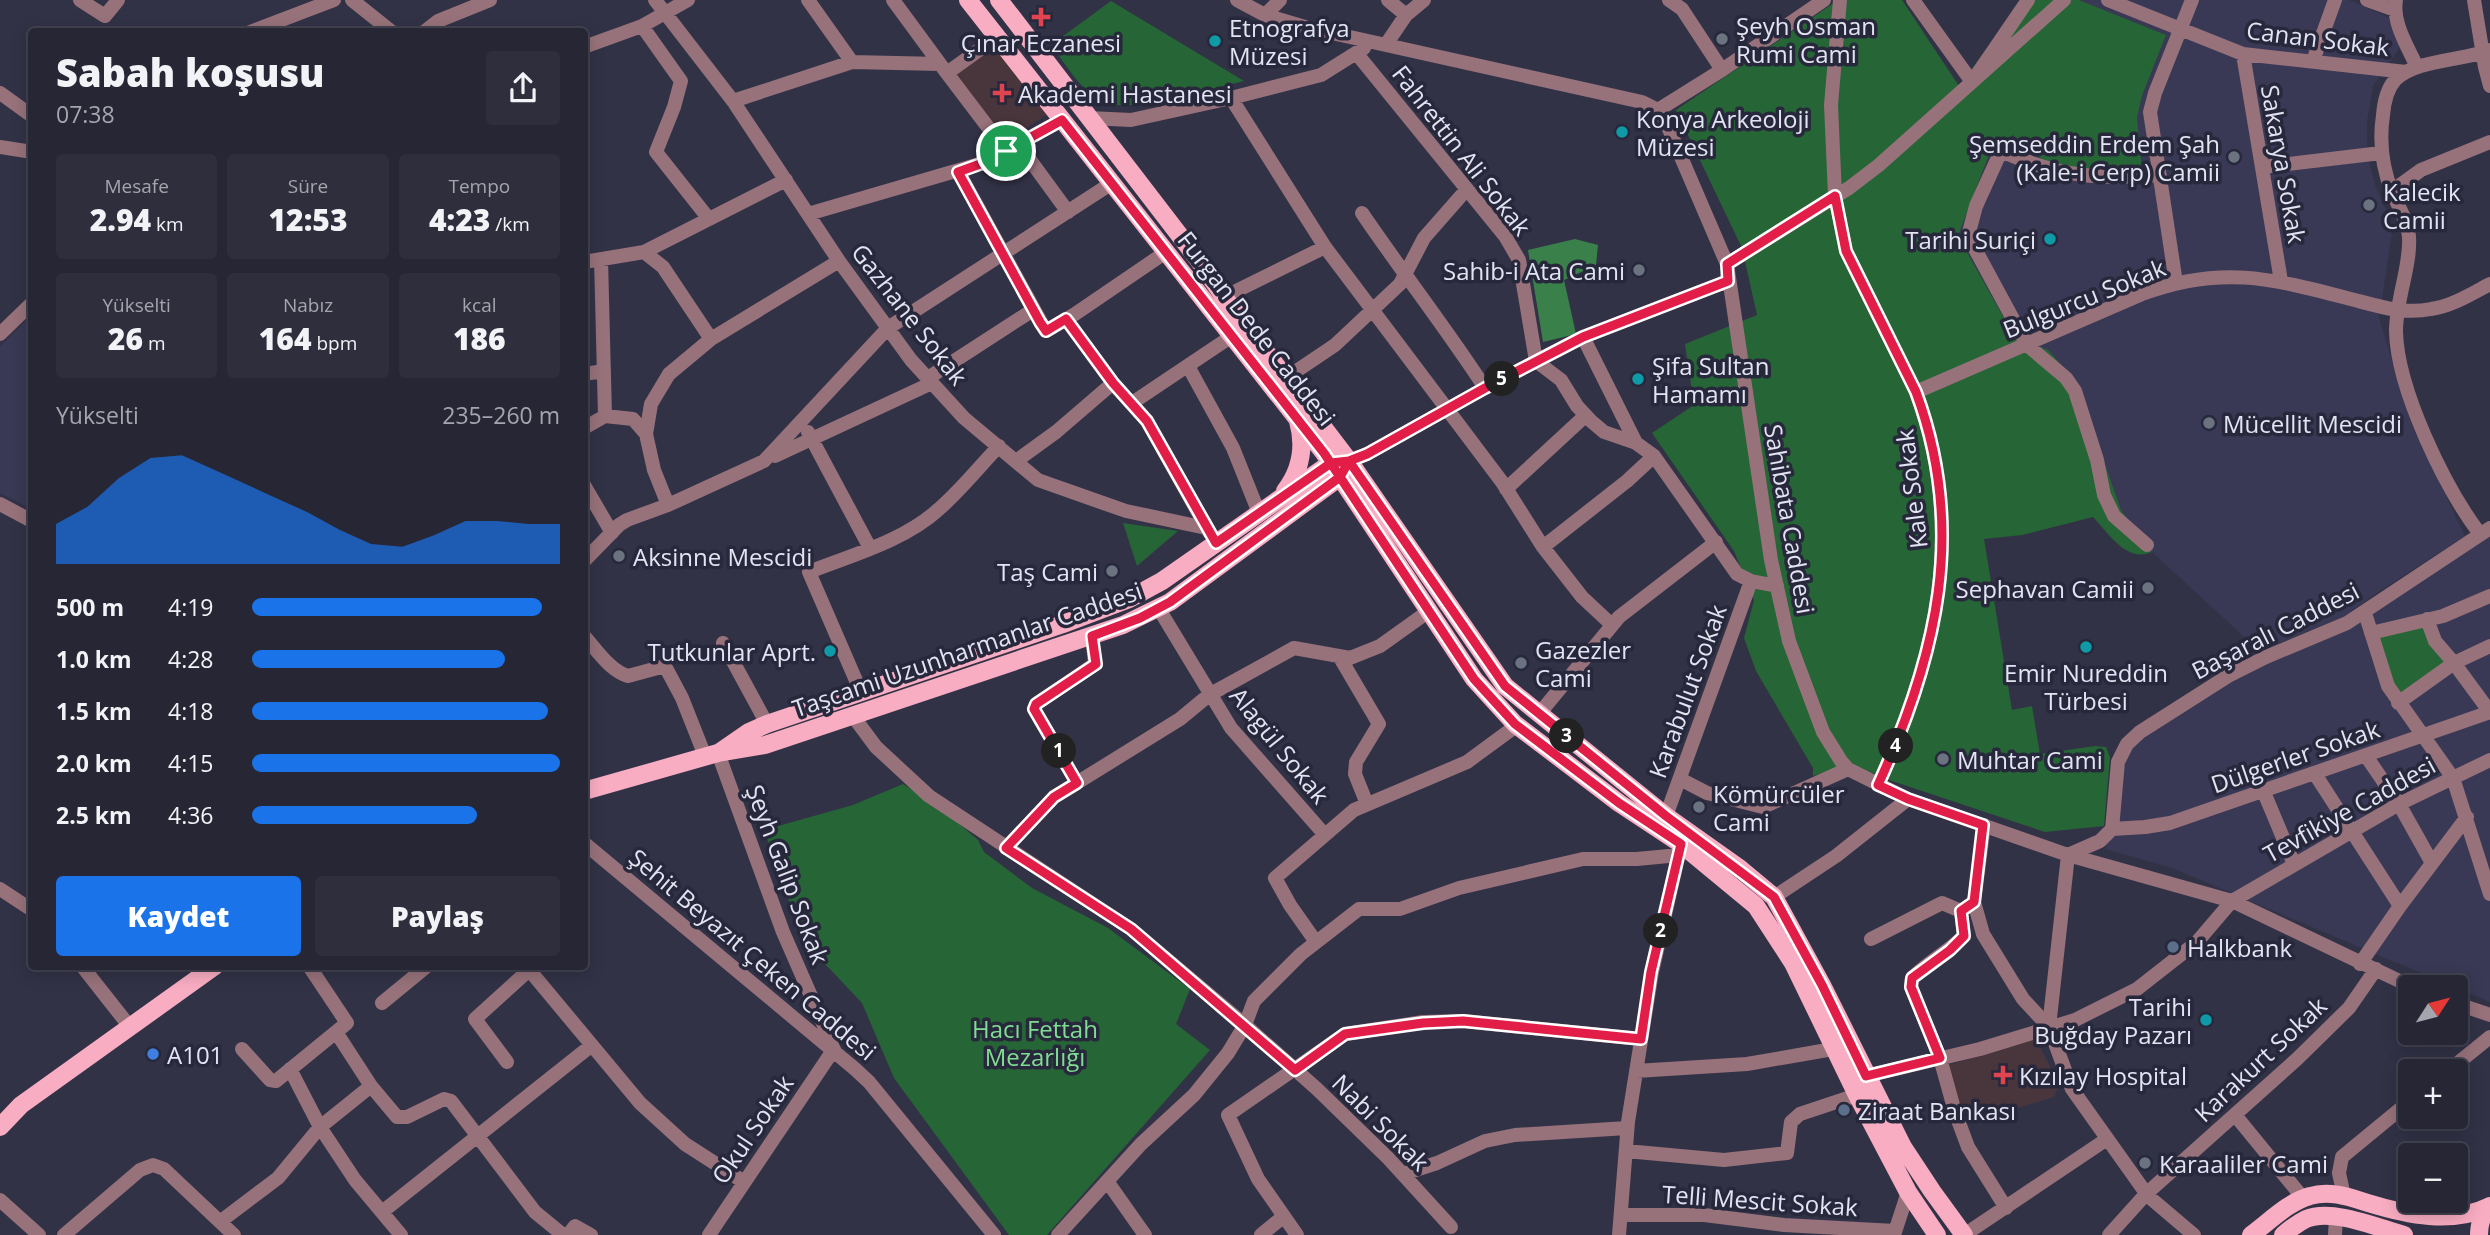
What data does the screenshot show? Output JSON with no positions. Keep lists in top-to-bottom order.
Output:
{
  "streets": {
    "main road": ["Furgan Dede Caddesi", "Taşcami Uzunharmanlar Caddesi"],
    "street": [
      "Canan Sokak",
      "Fahrettin Ali Sokak",
      "Sakarya Sokak",
      "Bulgurcu Sokak",
      "Gazhane Sokak",
      "Kale Sokak",
      "Sahibata Caddesi",
      "Başaralı Caddesi",
      "Karabulut Sokak",
      "Alagül Sokak",
      "Dülgerler Sokak",
      "Tevfikiye Caddesi",
      "Şeyh Galip Sokak",
      "Şehit Beyazıt Çeken Caddesi",
      "Karakurt Sokak",
      "Nabi Sokak",
      "Okul Sokak",
      "Telli Mescit Sokak"
    ]
  },
  "crossings": [
    ["Canan Sokak", "Sakarya Sokak"],
    ["Fahrettin Ali Sokak", "Taşcami Uzunharmanlar Caddesi"],
    ["Sakarya Sokak", "Bulgurcu Sokak"],
    ["Bulgurcu Sokak", "Kale Sokak"],
    ["Gazhane Sokak", "Taşcami Uzunharmanlar Caddesi"],
    ["Furgan Dede Caddesi", "Taşcami Uzunharmanlar Caddesi"],
    ["Furgan Dede Caddesi", "Karabulut Sokak"],
    ["Furgan Dede Caddesi", "Tevfikiye Caddesi"],
    ["Kale Sokak", "Sahibata Caddesi"],
    ["Sahibata Caddesi", "Taşcami Uzunharmanlar Caddesi"],
    ["Sahibata Caddesi", "Tevfikiye Caddesi"],
    ["Sahibata Caddesi", "Karakurt Sokak"],
    ["Başaralı Caddesi", "Dülgerler Sokak"],
    ["Taşcami Uzunharmanlar Caddesi", "Alagül Sokak"],
    ["Taşcami Uzunharmanlar Caddesi", "Şeyh Galip Sokak"],
    ["Taşcami Uzunharmanlar Caddesi", "Nabi Sokak"],
    ["Şeyh Galip Sokak", "Şehit Beyazıt Çeken Caddesi"],
    ["Şeyh Galip Sokak", "Okul Sokak"],
    ["Şehit Beyazıt Çeken Caddesi", "Okul Sokak"]
  ],
  "parks": ["Hacı Fettah Mezarlığı"],
  "places": {
    "health": ["Çınar Eczanesi", "Akademi Hastanesi", "Kızılay Hospital"],
    "other": [
      "Şeyh Osman Rumi Cami",
      "Etnografya Müzesi",
      "Konya Arkeoloji Müzesi",
      "Şemseddin Erdem Şah (Kale-i Cerp) Camii",
      "Kalecik Camii",
      "Tarihi Suriçi",
      "Sahib-i Ata Cami",
      "Şifa Sultan Hamamı",
      "Mücellit Mescidi",
      "Aksinne Mescidi",
      "Taş Cami",
      "Sephavan Camii",
      "Emir Nureddin Türbesi",
      "Tutkunlar Aprt.",
      "Gazezler Cami",
      "Muhtar Cami",
      "Kömürcüler Cami",
      "Halkbank",
      "Tarihi Buğday Pazarı",
      "A101",
      "Ziraat Bankası",
      "Karaaliler Cami"
    ]
  },
  "north": "top right",
  "page": {
    "heading": ["Sabah koşusu", "07:38"],
    "stats": [
      ["Mesafe", "2.94 km"],
      ["Süre", "12:53"],
      ["Tempo", "4:23 /km"],
      ["Yükselti", "26 m"],
      ["Nabız", "164 bpm"],
      ["kcal", "186"]
    ],
    "pins": [
      "5",
      "3",
      "4",
      "1",
      "2"
    ],
    "chart": ["Yükselti", "235–260 m"],
    "list": [
      {
        "name": "500 m",
        "note": "4:19"
      },
      {
        "name": "1.0 km",
        "note": "4:28"
      },
      {
        "name": "1.5 km",
        "note": "4:18"
      },
      {
        "name": "2.0 km",
        "note": "4:15"
      },
      {
        "name": "2.5 km",
        "note": "4:36"
      }
    ],
    "buttons": ["Kaydet", "Paylaş"],
    "map_buttons": ["+", "−"]
  }
}
